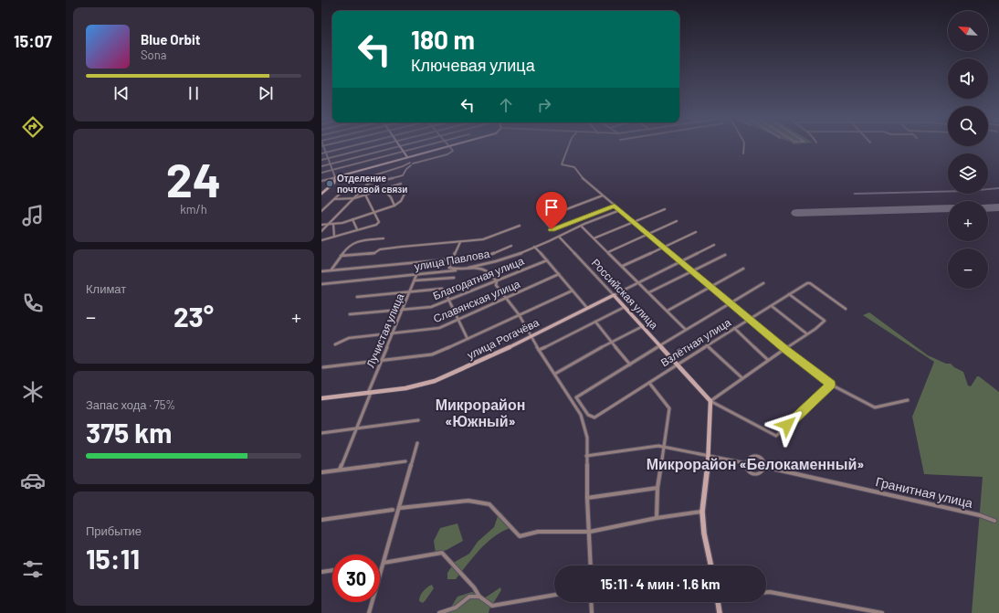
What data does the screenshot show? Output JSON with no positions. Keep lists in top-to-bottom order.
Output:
{
  "streets": {
    "street": [
      "улица Павлова",
      "Благодатная улица",
      "Российская улица",
      "Славянская улица",
      "Лучистая улица",
      "улица Рогачёва",
      "Взлётная улица",
      "Гранитная улица"
    ]
  },
  "crossings": [
    ["улица Павлова", "Российская улица"],
    ["улица Павлова", "Лучистая улица"],
    ["Благодатная улица", "Лучистая улица"],
    ["Российская улица", "улица Рогачёва"],
    ["Российская улица", "Взлётная улица"],
    ["Славянская улица", "Лучистая улица"],
    ["Лучистая улица", "улица Рогачёва"]
  ],
  "districts": ["Микрорайон «Южный»", "Микрорайон «Белокаменный»"],
  "places": ["Отделение почтовой связи"],
  "north": "top left",
  "page": {
    "tabs": "15:07",
    "map_buttons": ["+", "−"],
    "turn": ["180 m", "Ключевая улица"],
    "song": ["Blue Orbit", "Sona"],
    "tile": [
      ["24", "km/h"],
      "Климат",
      ["Запас хода · 75%", "375 km"],
      ["Прибытие", "15:11"]
    ],
    "heat": ["−", "23°", "+"],
    "limit": "30",
    "trip": "15:11 · 4 мин · 1.6 km"
  }
}
